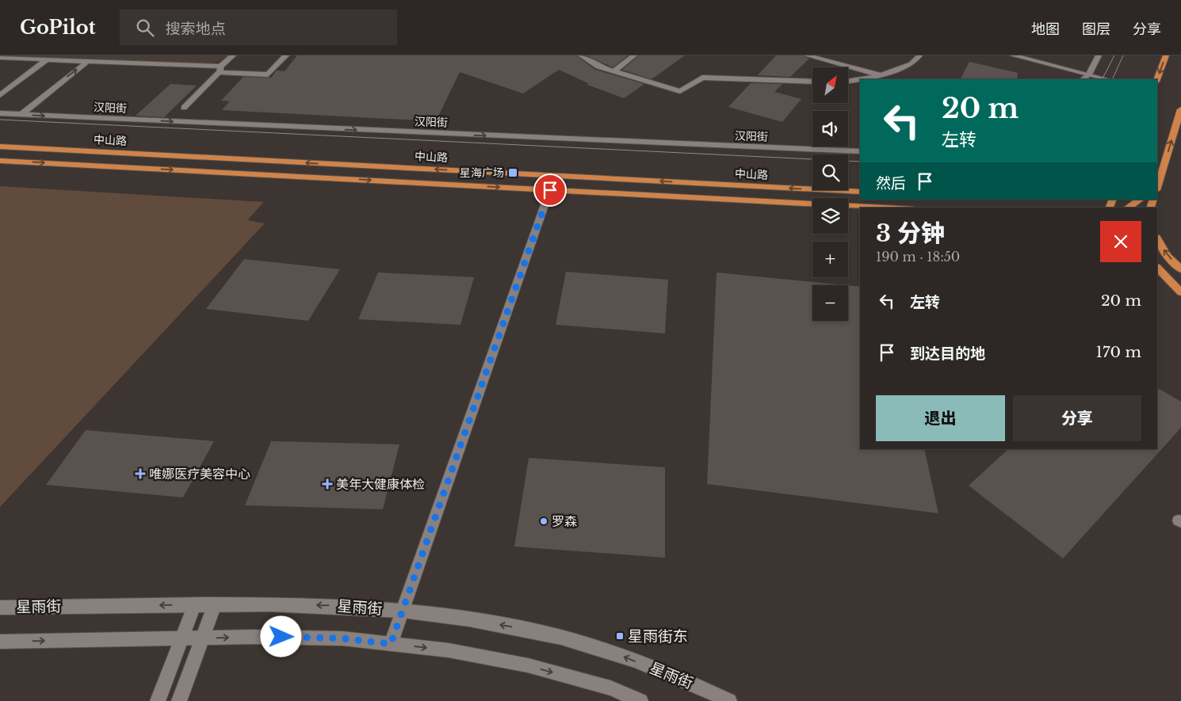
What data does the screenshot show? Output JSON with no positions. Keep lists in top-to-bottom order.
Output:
{
  "streets": {
    "highway": ["中山路"],
    "street": ["汉阳街", "星雨街"]
  },
  "places": {
    "transit": ["星海广场", "星雨街东"],
    "health": ["唯娜医疗美容中心", "美年大健康体检"],
    "other": ["罗森"]
  },
  "north": "top right",
  "page": {
    "header": "GoPilot",
    "search": "搜索地点",
    "nav": ["地图", "图层", "分享"],
    "map_buttons": ["+", "−"],
    "turn": ["20 m", "左转"],
    "then": "然后",
    "heading": ["3 分钟", "190 m · 18:50"],
    "list": [
      {
        "name": "左转",
        "value": "20 m"
      },
      {
        "name": "到达目的地",
        "value": "170 m"
      }
    ],
    "buttons": ["退出", "分享"]
  }
}
